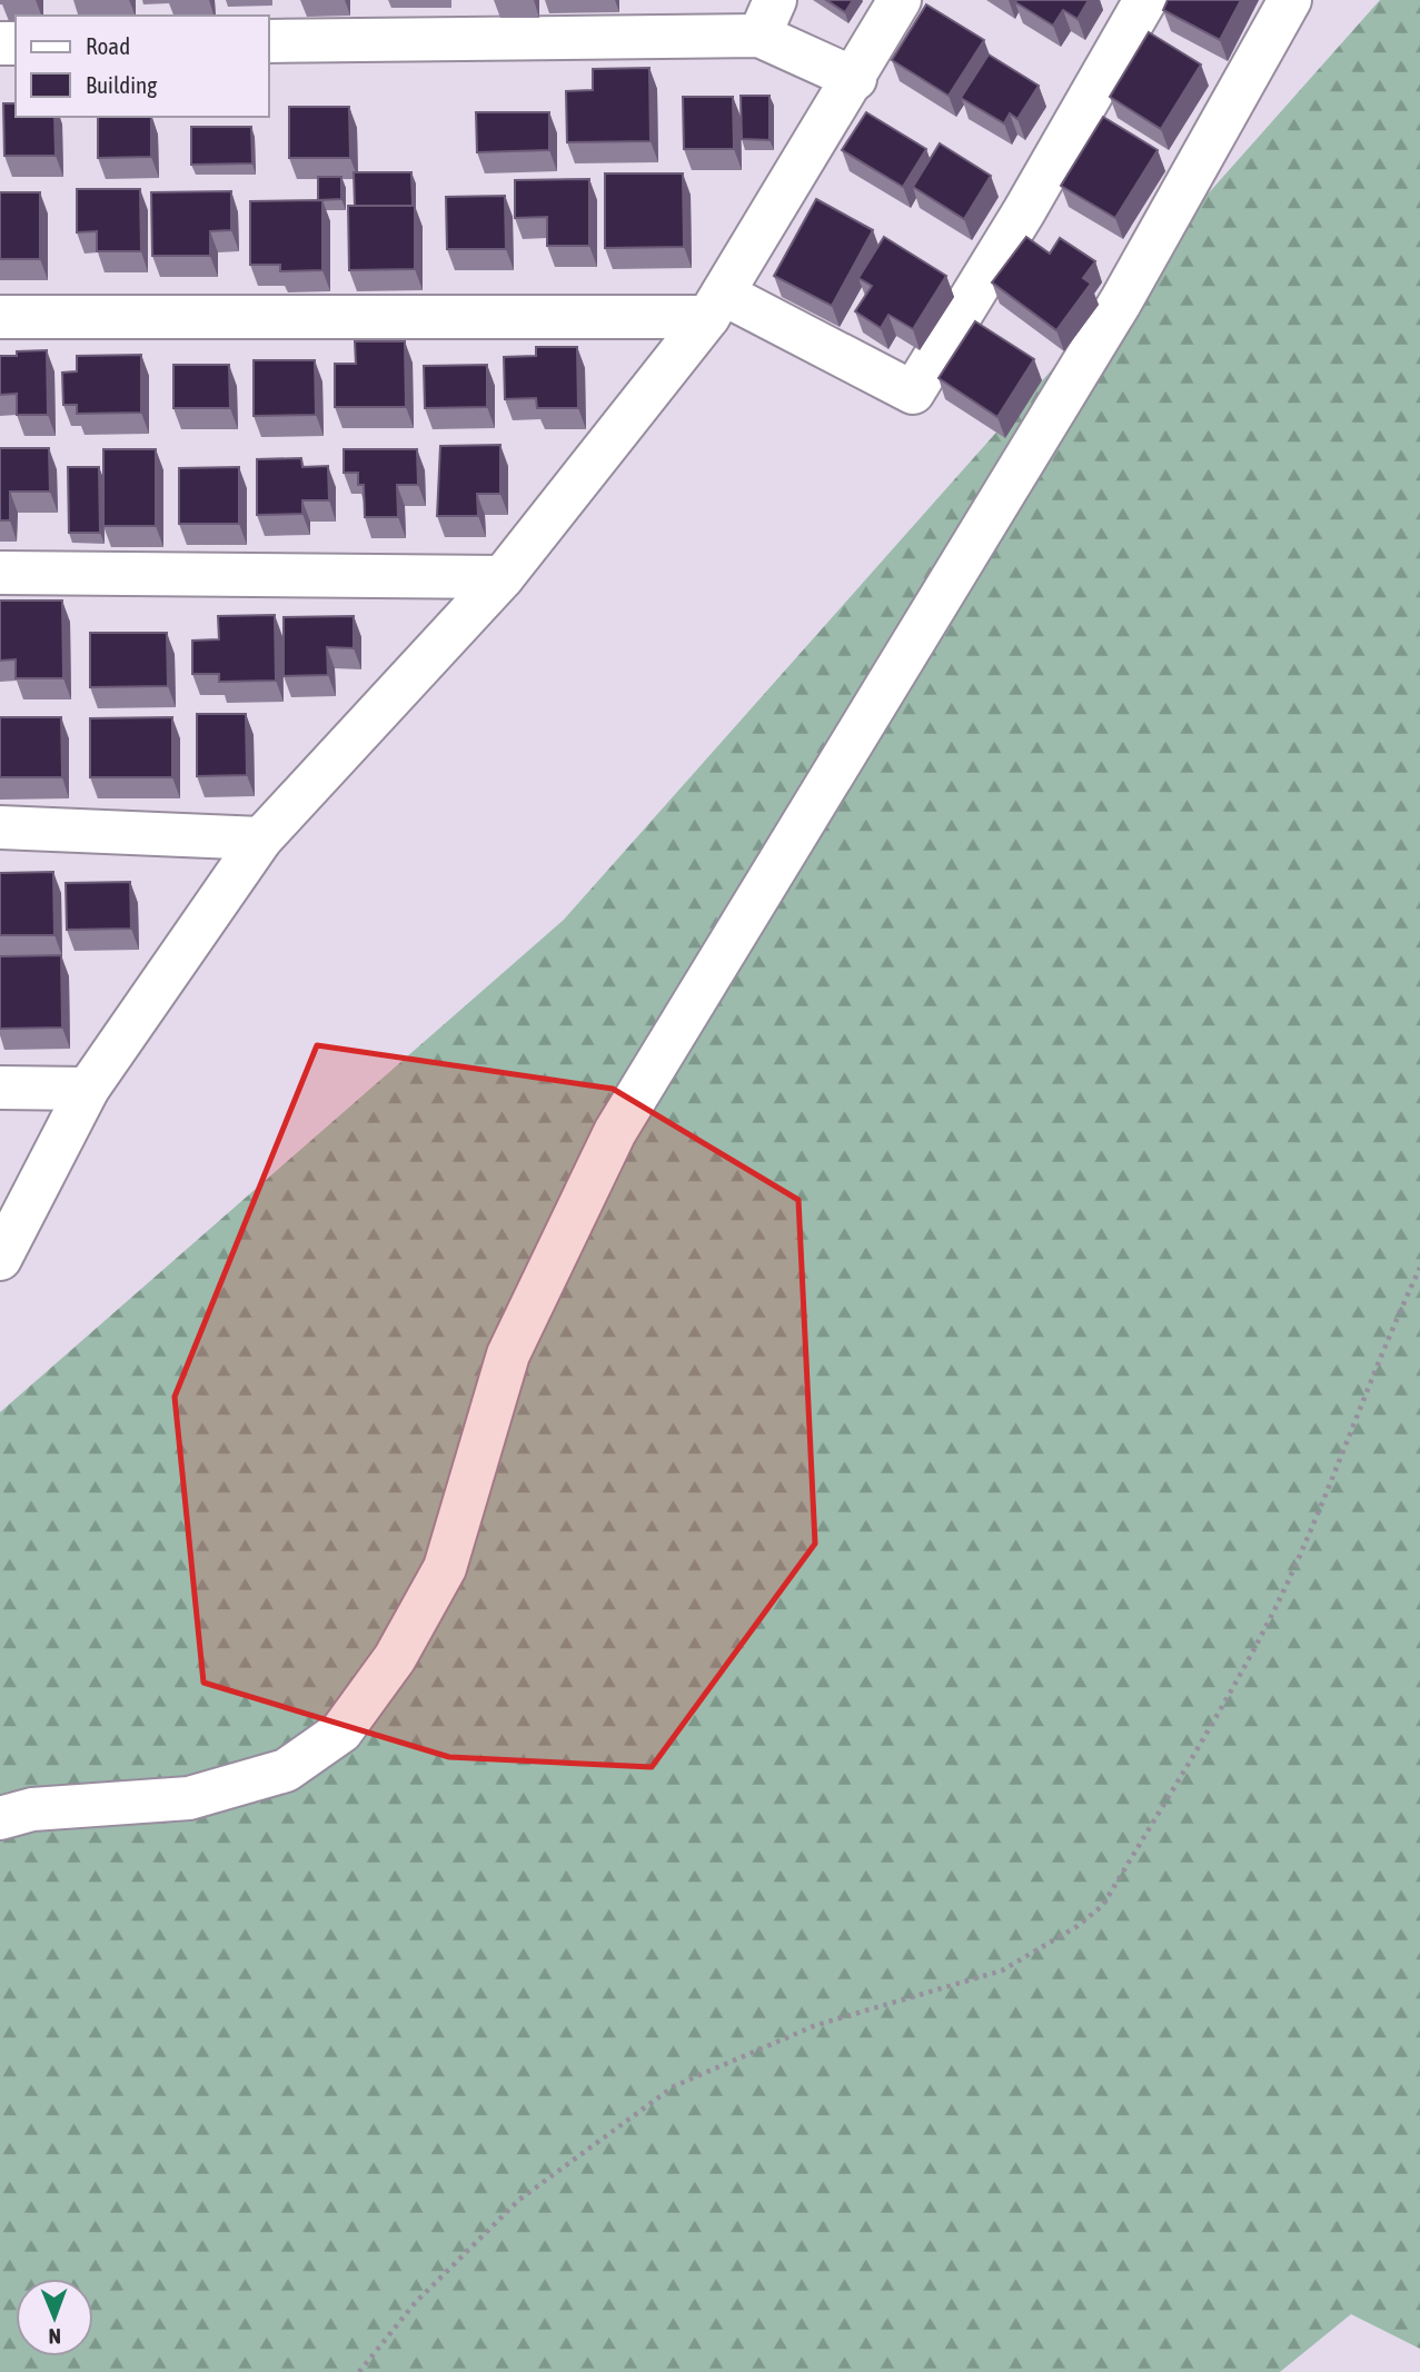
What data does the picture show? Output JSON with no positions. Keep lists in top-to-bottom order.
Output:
{
  "legend": ["Road", "Building"],
  "north": "bottom"
}
